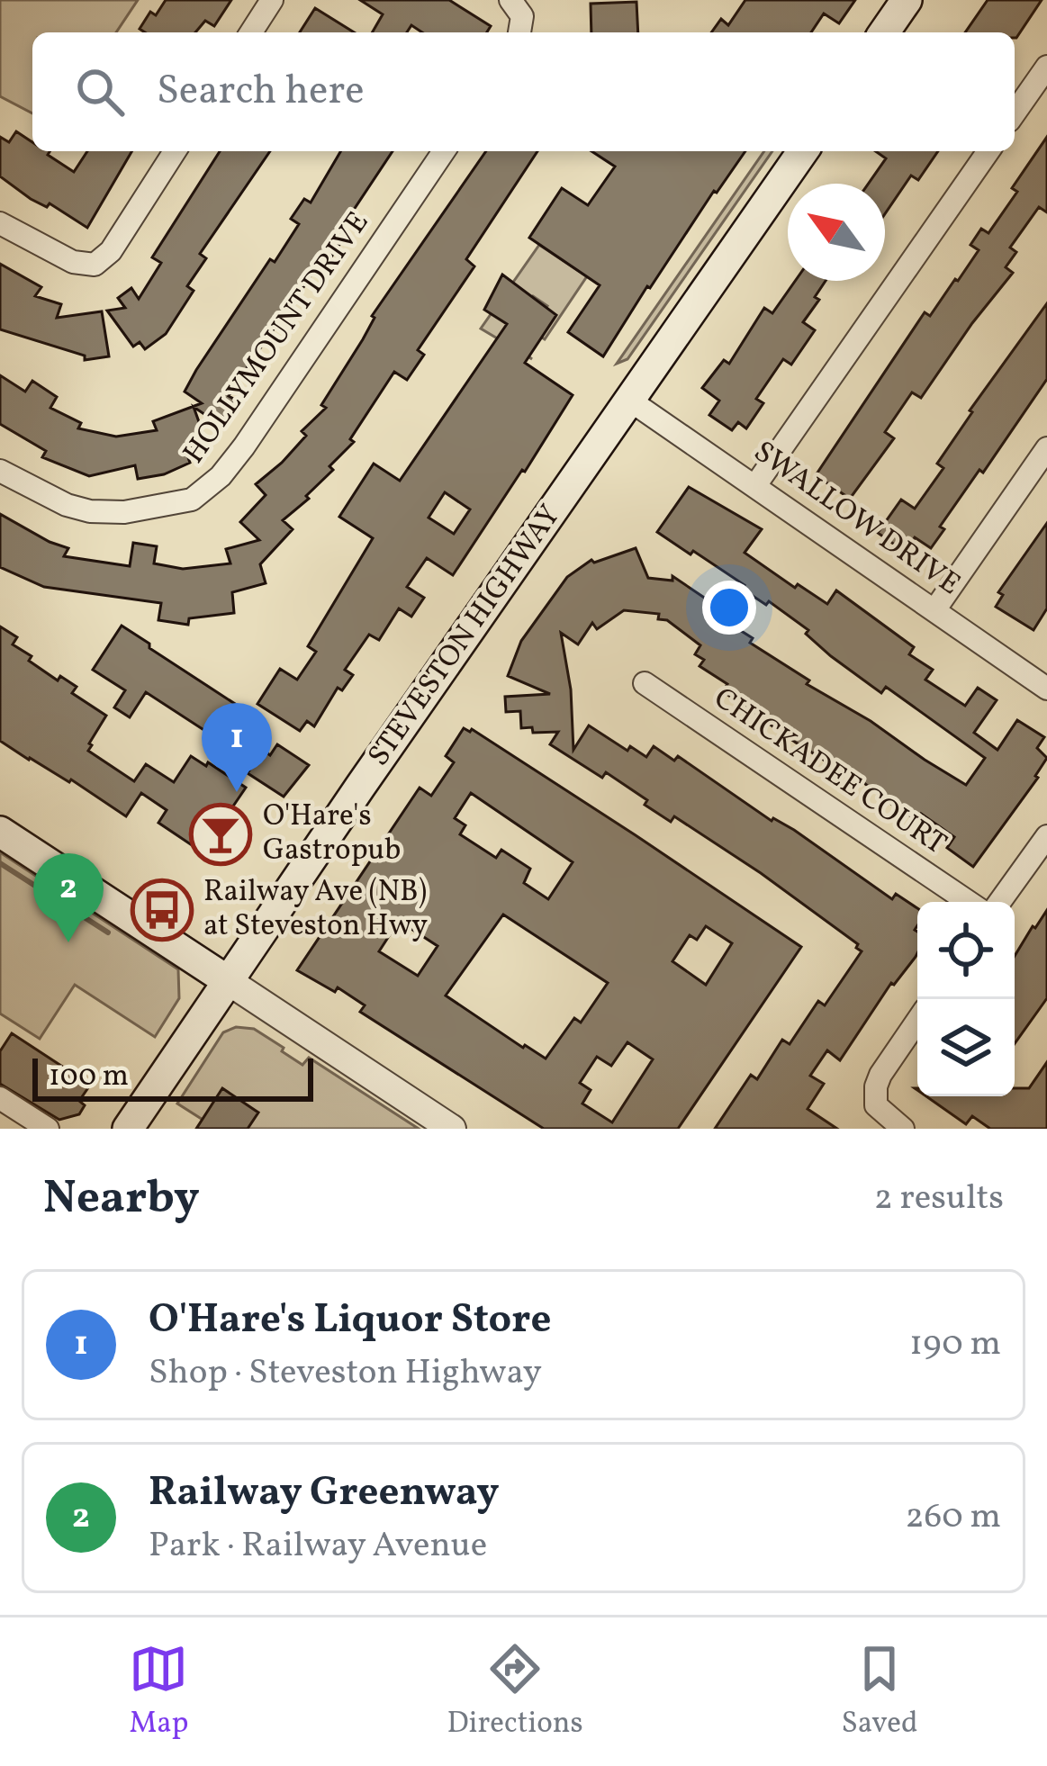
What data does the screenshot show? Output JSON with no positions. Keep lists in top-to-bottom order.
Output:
{
  "streets": {
    "main road": ["STEVESTON HIGHWAY"],
    "street": ["HOLLYMOUNT DRIVE", "SWALLOW DRIVE", "CHICKADEE COURT"]
  },
  "crossings": [
    ["SWALLOW DRIVE", "STEVESTON HIGHWAY"]
  ],
  "places": {
    "bar": ["O'Hare's Gastropub"],
    "bus stop": ["Railway Ave (NB) at Steveston Hwy"]
  },
  "scale_bar": "100 m",
  "north": "top left",
  "page": {
    "search": "Search here",
    "pins": ["1", "2"],
    "scale": "100 m",
    "heading": ["Nearby", "2 results"],
    "list": [
      {
        "mark": "1",
        "name": "O'Hare's Liquor Store",
        "note": "Shop · Steveston Highway",
        "value": "190 m"
      },
      {
        "mark": "2",
        "name": "Railway Greenway",
        "note": "Park · Railway Avenue",
        "value": "260 m"
      }
    ],
    "nav": ["Map", "Directions", "Saved"]
  }
}
